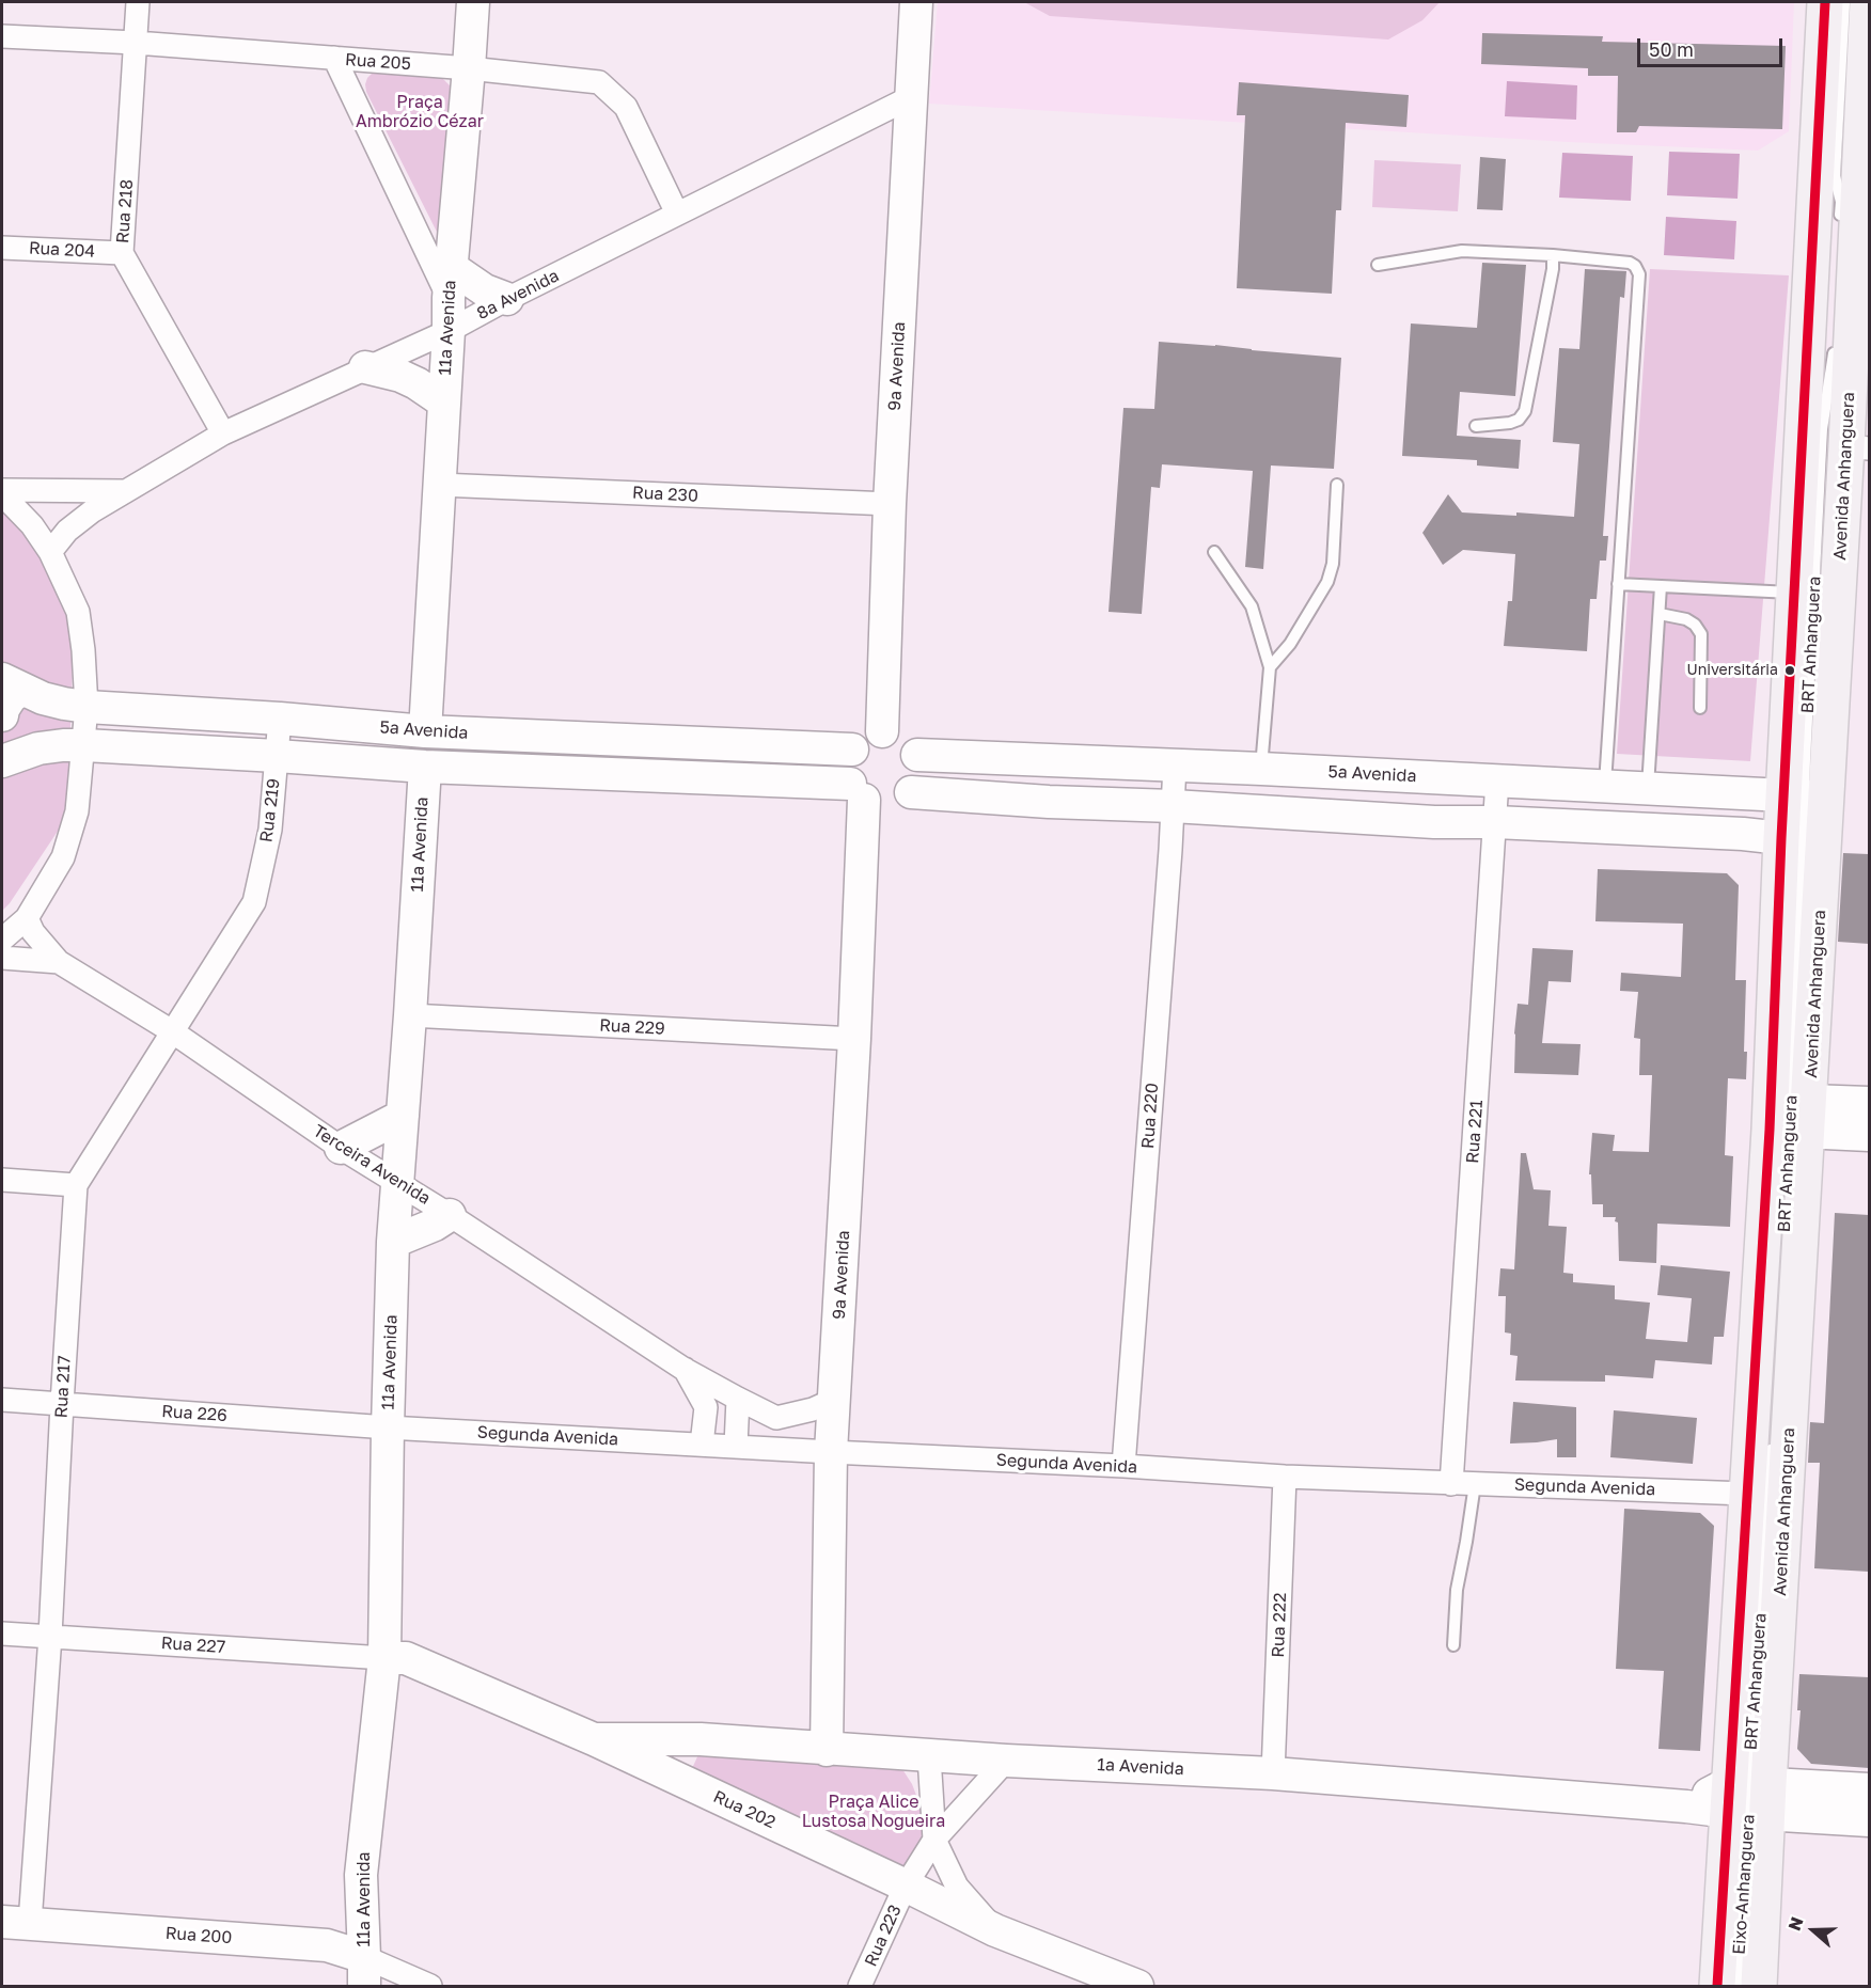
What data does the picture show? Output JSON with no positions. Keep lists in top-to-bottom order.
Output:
{
  "streets": {
    "main road": ["Avenida Anhanguera"],
    "street": [
      "Rua 205",
      "Rua 218",
      "Rua 204",
      "8ª Avenida",
      "11ª Avenida",
      "9ª Avenida",
      "Rua 230",
      "5ª Avenida",
      "Rua 219",
      "Rua 229",
      "Rua 220",
      "Rua 221",
      "Terceira Avenida",
      "Rua 217",
      "Rua 226",
      "Segunda Avenida",
      "Rua 222",
      "Rua 227",
      "1ª Avenida",
      "Rua 202",
      "Rua 200",
      "Rua 223"
    ],
    "lane": ["BRT Anhanguera", "Eixo-Anhanguera"]
  },
  "crossings": [
    ["Rua 205", "Rua 218"],
    ["Rua 205", "8ª Avenida"],
    ["Rua 205", "11ª Avenida"],
    ["Rua 218", "Rua 204"],
    ["Rua 218", "8ª Avenida"],
    ["8ª Avenida", "11ª Avenida"],
    ["8ª Avenida", "9ª Avenida"],
    ["11ª Avenida", "Rua 230"],
    ["11ª Avenida", "5ª Avenida"],
    ["11ª Avenida", "Rua 229"],
    ["11ª Avenida", "Terceira Avenida"],
    ["11ª Avenida", "Rua 226"],
    ["11ª Avenida", "Segunda Avenida"],
    ["11ª Avenida", "Rua 227"],
    ["11ª Avenida", "Rua 202"],
    ["11ª Avenida", "Rua 200"],
    ["9ª Avenida", "Rua 230"],
    ["9ª Avenida", "5ª Avenida"],
    ["9ª Avenida", "Rua 229"],
    ["9ª Avenida", "Terceira Avenida"],
    ["9ª Avenida", "Segunda Avenida"],
    ["9ª Avenida", "1ª Avenida"],
    ["Avenida Anhanguera", "BRT Anhanguera"],
    ["Avenida Anhanguera", "5ª Avenida"],
    ["Avenida Anhanguera", "Segunda Avenida"],
    ["Avenida Anhanguera", "1ª Avenida"],
    ["Avenida Anhanguera", "Eixo-Anhanguera"],
    ["BRT Anhanguera", "1ª Avenida"],
    ["BRT Anhanguera", "Eixo-Anhanguera"],
    ["5ª Avenida", "Rua 219"],
    ["5ª Avenida", "Rua 220"],
    ["5ª Avenida", "Rua 221"],
    ["Rua 219", "Rua 217"],
    ["Rua 220", "Segunda Avenida"],
    ["Rua 221", "Segunda Avenida"],
    ["Terceira Avenida", "Rua 217"],
    ["Terceira Avenida", "Segunda Avenida"],
    ["Rua 217", "Rua 226"],
    ["Rua 217", "Rua 227"],
    ["Rua 217", "Rua 200"],
    ["Rua 226", "Segunda Avenida"],
    ["Segunda Avenida", "Rua 222"],
    ["Rua 222", "1ª Avenida"],
    ["Rua 227", "Rua 202"],
    ["1ª Avenida", "Rua 202"],
    ["1ª Avenida", "Eixo-Anhanguera"],
    ["1ª Avenida", "Rua 223"],
    ["Rua 202", "Rua 223"]
  ],
  "parks": ["Praça Ambrózio Cézar", "Praça Alice Lustosa Nogueira"],
  "places": ["Universitária"],
  "scale_bar": "50 m",
  "north": "left"
}
